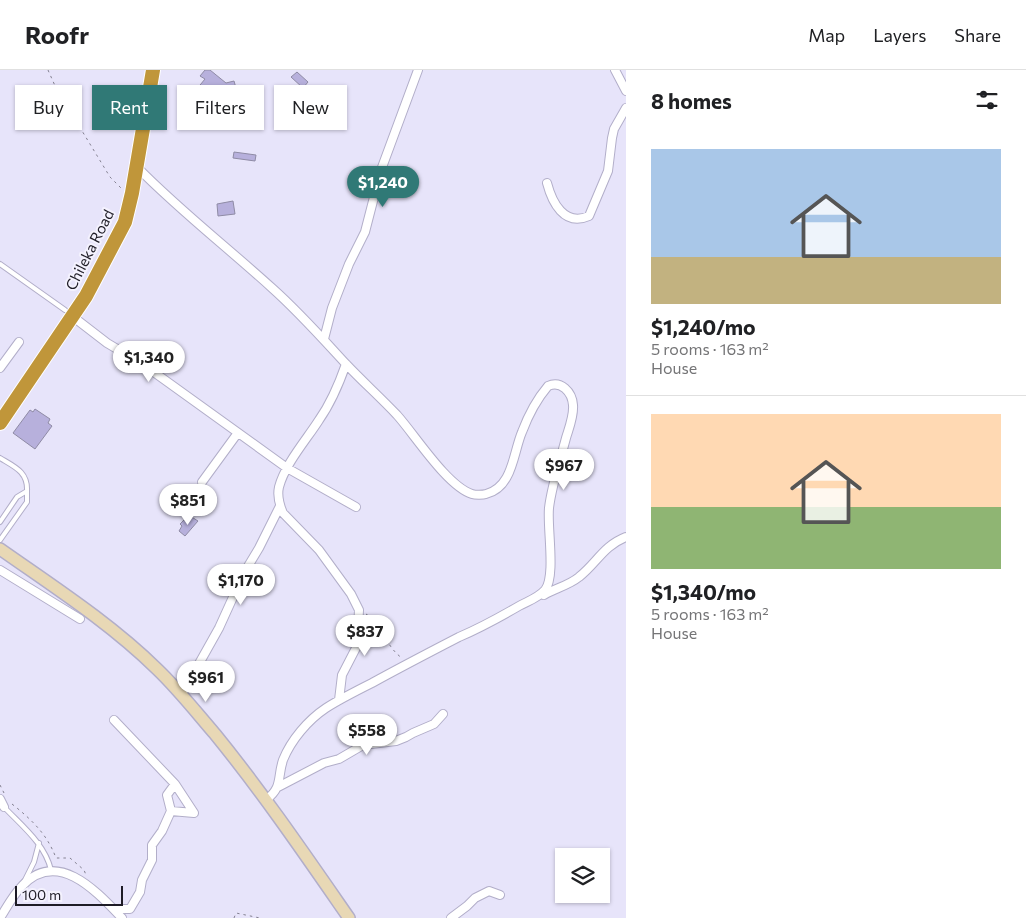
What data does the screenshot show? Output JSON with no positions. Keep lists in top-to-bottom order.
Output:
{
  "streets": {
    "highway": ["Chileka Road"]
  },
  "scale_bar": "100 m",
  "page": {
    "header": "Roofr",
    "nav": ["Map", "Layers", "Share"],
    "heading": "8 homes",
    "chip": [
      "Buy",
      "Rent",
      "Filters",
      "New"
    ],
    "list": [
      {
        "name": "$1,240/mo",
        "note": "5 rooms · 163 m² · House"
      },
      {
        "name": "$1,340/mo",
        "note": "5 rooms · 163 m² · House"
      }
    ],
    "price": [
      "$1,240",
      "$1,340",
      "$967",
      "$851",
      "$1,170",
      "$837",
      "$961",
      "$558"
    ],
    "scale": "100 m"
  }
}
